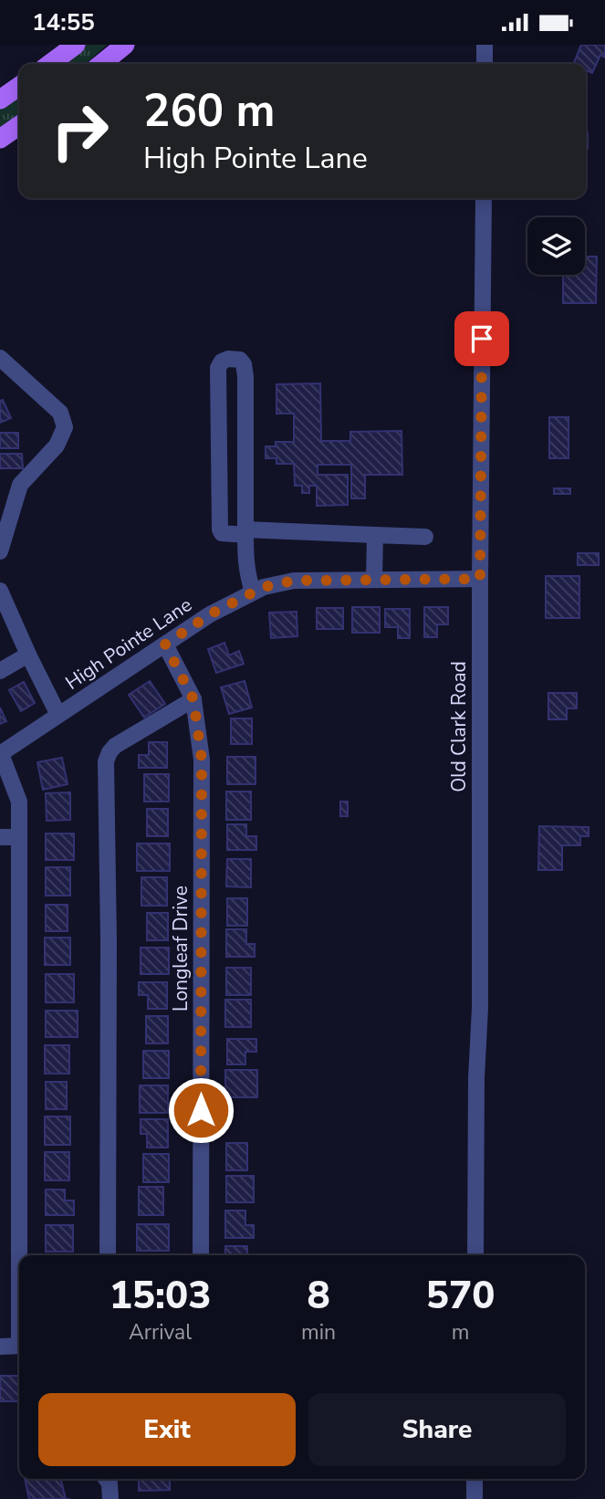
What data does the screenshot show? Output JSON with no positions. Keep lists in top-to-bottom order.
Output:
{
  "streets": {
    "street": ["High Pointe Lane", "Old Clark Road", "Longleaf Drive"]
  },
  "crossings": [
    ["High Pointe Lane", "Old Clark Road"],
    ["High Pointe Lane", "Longleaf Drive"]
  ],
  "page": {
    "status": "14:55",
    "turn": ["260 m", "High Pointe Lane"],
    "eta": [
      "15:03",
      "Arrival",
      "8",
      "min",
      "570",
      "m"
    ],
    "buttons": ["Exit", "Share"]
  }
}
